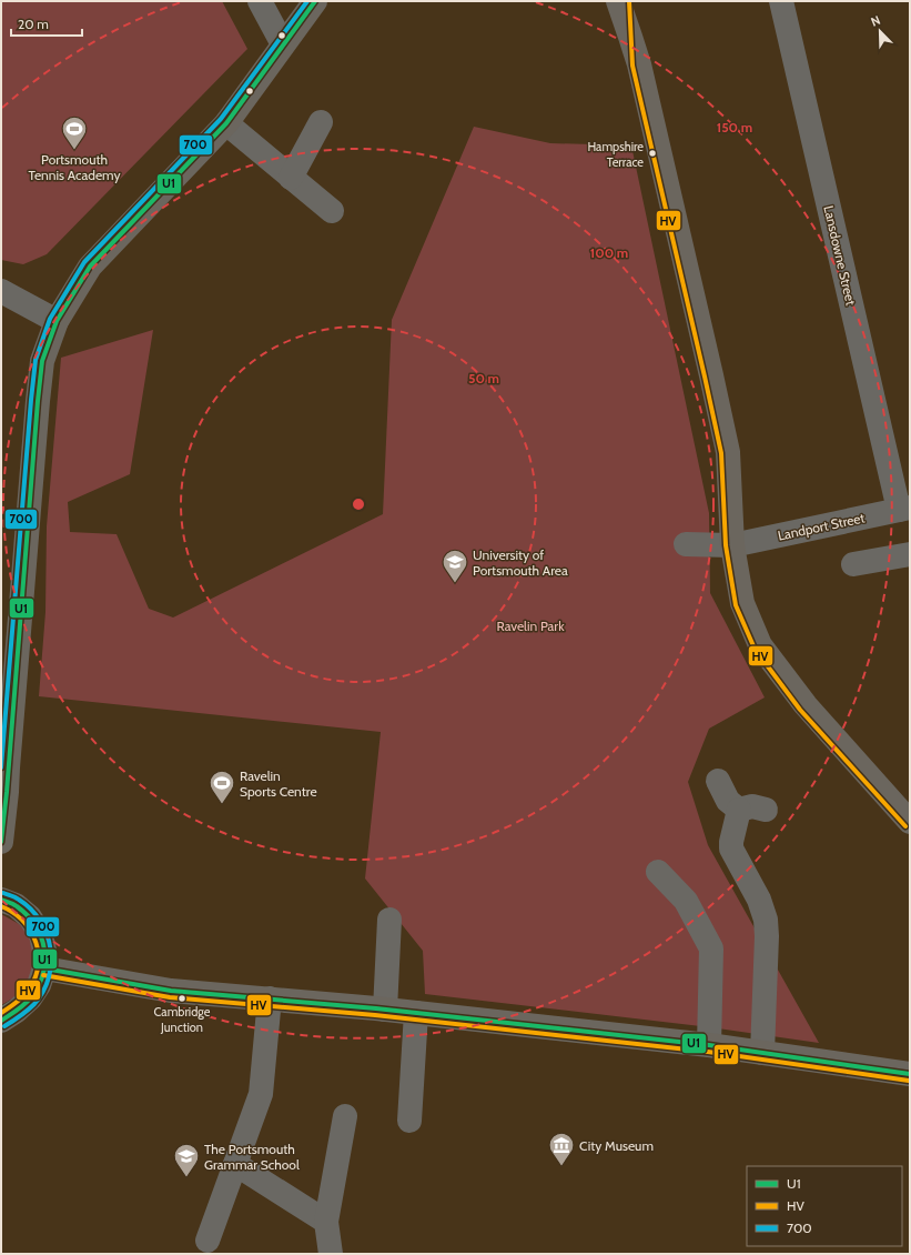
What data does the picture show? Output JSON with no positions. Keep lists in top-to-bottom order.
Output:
{
  "streets": {
    "street": ["Lansdowne Street", "Landport Street"]
  },
  "crossings": [
    ["Lansdowne Street", "Landport Street"]
  ],
  "parks": ["Ravelin Park"],
  "places": {
    "sports": ["Portsmouth Tennis Academy", "Ravelin Sports Centre"],
    "other": ["Hampshire Terrace", "Cambridge Junction"],
    "school or university": ["University of Portsmouth Area", "The Portsmouth Grammar School"],
    "museum": ["City Museum"]
  },
  "lines": ["transit line U1", "transit line HV", "transit line 700"],
  "legend": ["U1", "HV", "700"],
  "scale_bar": "20 m",
  "north": "top left",
  "rings": ["150 m", "100 m", "50 m"]
}
